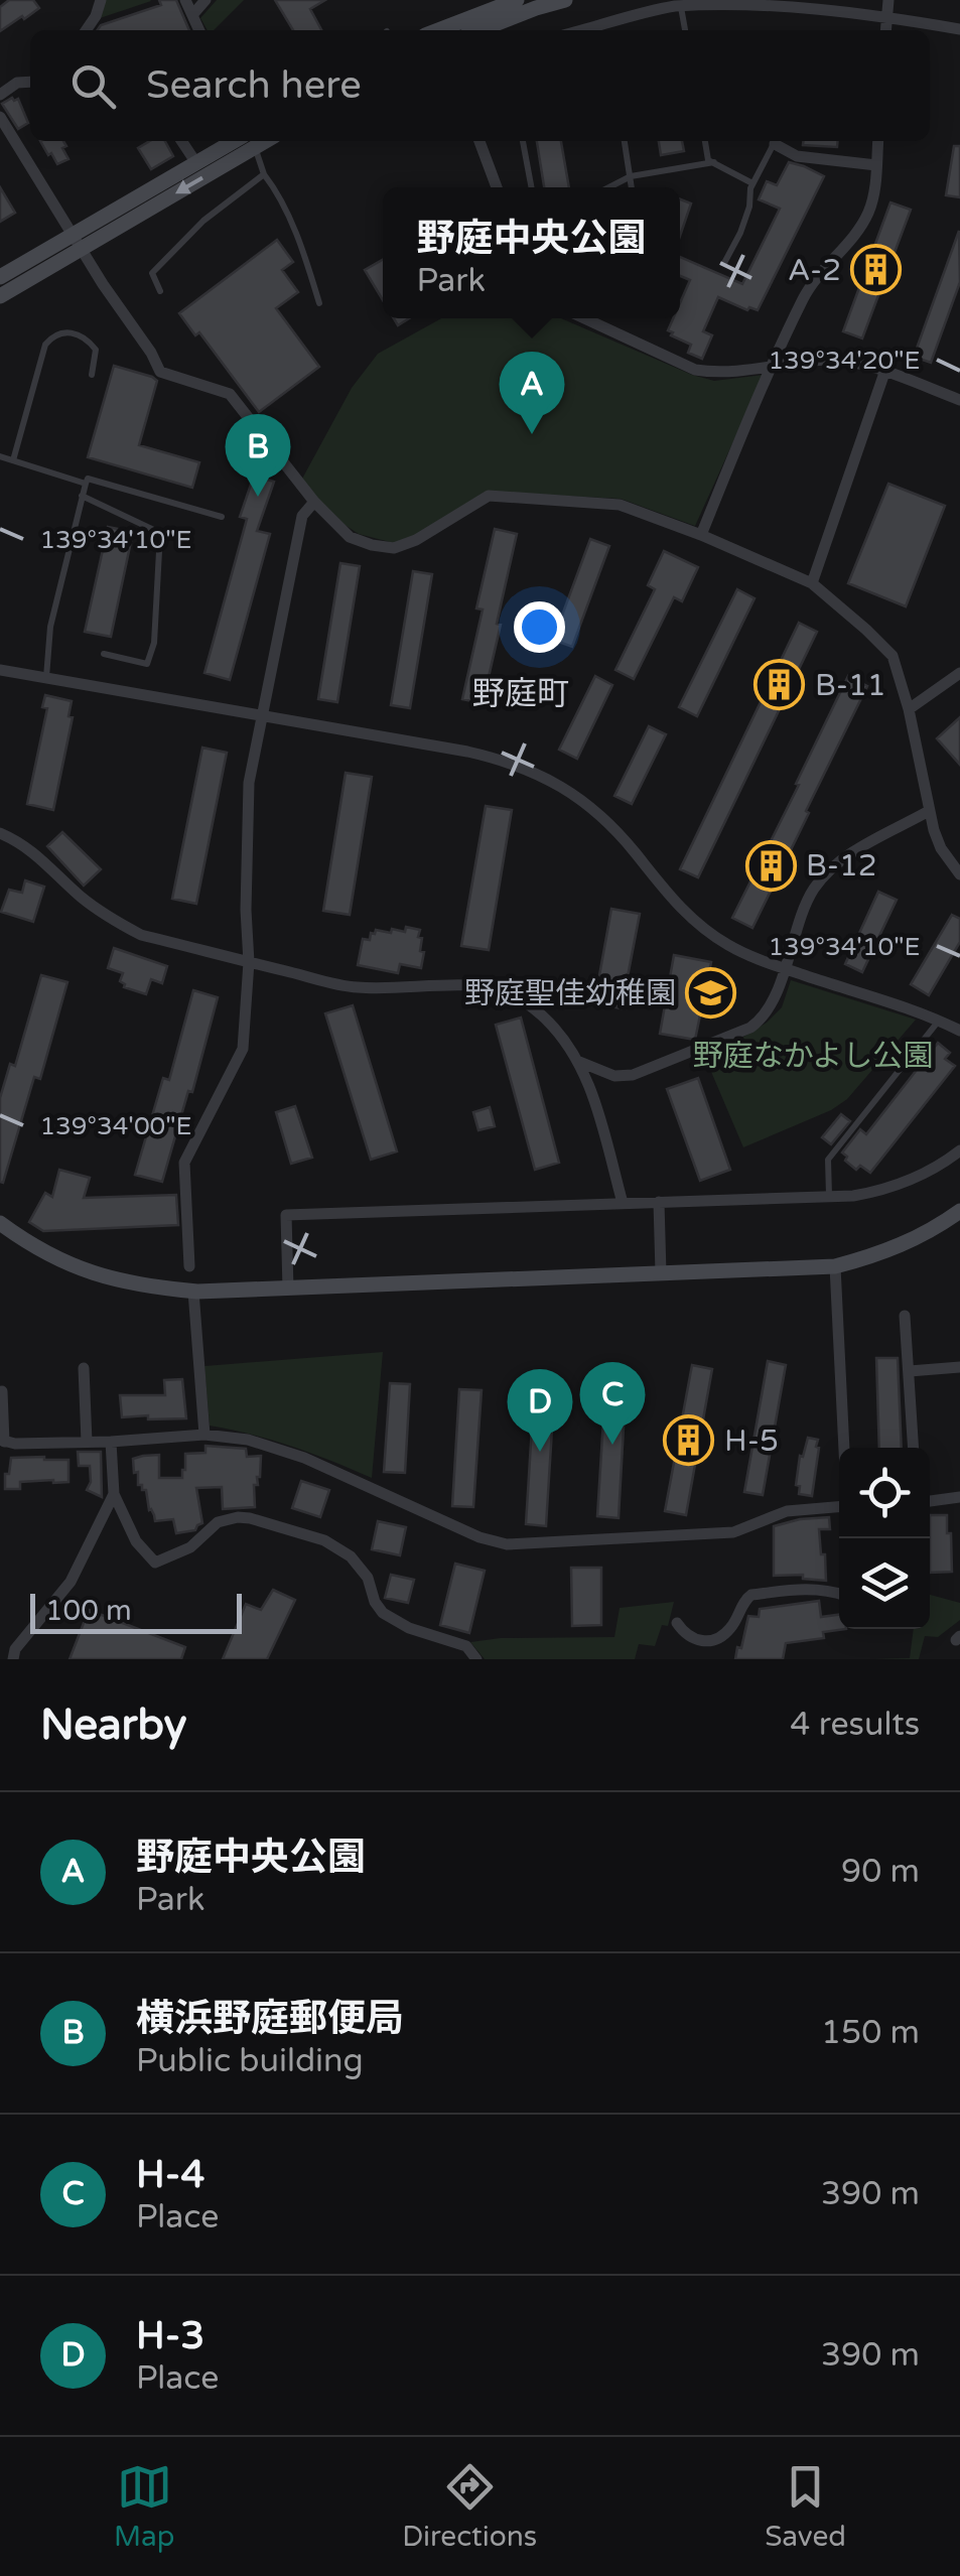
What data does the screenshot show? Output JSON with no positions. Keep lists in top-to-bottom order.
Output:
{
  "districts": ["野庭町"],
  "parks": ["野庭なかよし公園"],
  "places": {
    "building": [
      "A-2",
      "B-11",
      "B-12",
      "H-5"
    ],
    "school or university": ["野庭聖佳幼稚園"]
  },
  "scale_bar": "100 m",
  "page": {
    "search": "Search here",
    "popup": ["野庭中央公園", "Park"],
    "pins": [
      "A",
      "B",
      "C",
      "D"
    ],
    "scale": "100 m",
    "heading": ["Nearby", "4 results"],
    "list": [
      {
        "mark": "A",
        "name": "野庭中央公園",
        "note": "Park",
        "value": "90 m"
      },
      {
        "mark": "B",
        "name": "横浜野庭郵便局",
        "note": "Public building",
        "value": "150 m"
      },
      {
        "mark": "C",
        "name": "H-4",
        "note": "Place",
        "value": "390 m"
      },
      {
        "mark": "D",
        "name": "H-3",
        "note": "Place",
        "value": "390 m"
      }
    ],
    "nav": ["Map", "Directions", "Saved"]
  },
  "coordinates": ["139°34'20\"E", "139°34'10\"E", "139°34'00\"E"]
}
